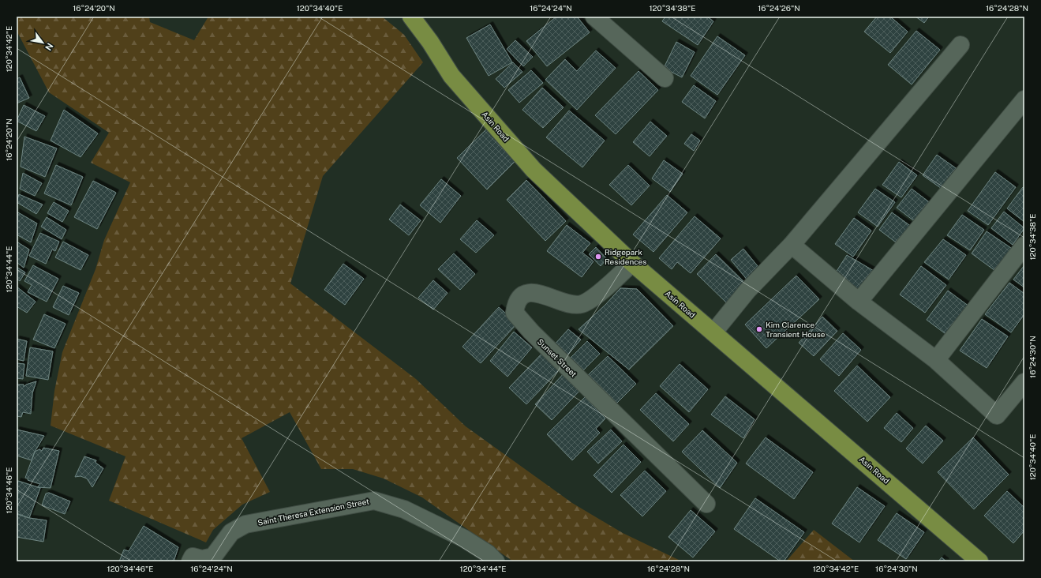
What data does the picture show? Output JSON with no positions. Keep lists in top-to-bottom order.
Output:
{
  "streets": {
    "main road": ["Asin Road"],
    "street": ["Sunset Street", "Saint Theresa Extension Street"]
  },
  "crossings": [
    ["Asin Road", "Sunset Street"]
  ],
  "places": ["Ridgepark Residences", "Kim Clarence Transient House"],
  "north": "bottom right",
  "coordinates": [
    "16°24'20\"N",
    "120°34'40\"E",
    "16°24'24\"N",
    "120°34'38\"E",
    "16°24'26\"N",
    "16°24'28\"N",
    "120°34'42\"E",
    "120°34'44\"E",
    "16°24'30\"N",
    "120°34'46\"E"
  ]
}
